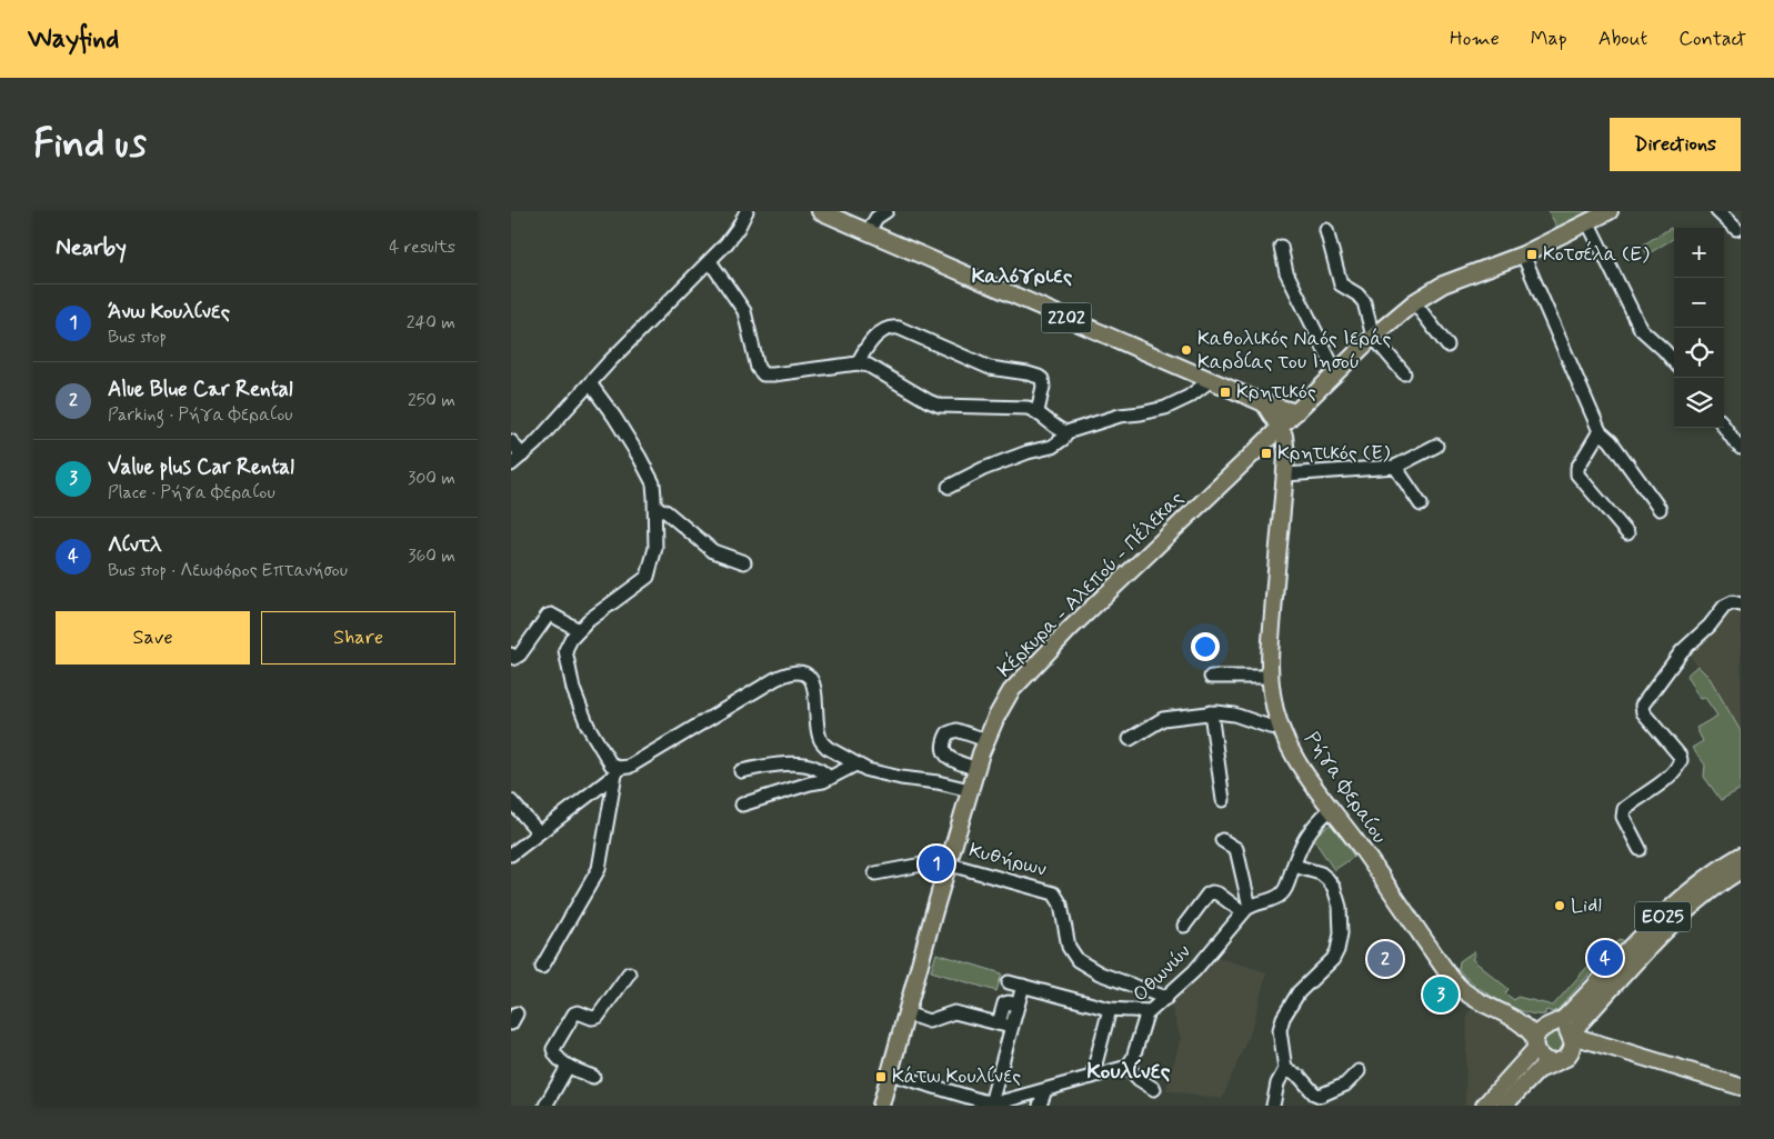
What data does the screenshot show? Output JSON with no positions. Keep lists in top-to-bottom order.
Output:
{
  "streets": {
    "main road": [
      "2202",
      "Κέρκυρα - Αλεπού - Πέλεκας",
      "Ρήγα Φεραίου",
      "ΕΟ25"
    ],
    "street": ["Κυθήρων", "Οθωνών"]
  },
  "crossings": [
    ["2202", "Κέρκυρα - Αλεπού - Πέλεκας"],
    ["Κέρκυρα - Αλεπού - Πέλεκας", "Ρήγα Φεραίου"],
    ["Κέρκυρα - Αλεπού - Πέλεκας", "Κυθήρων"],
    ["Ρήγα Φεραίου", "ΕΟ25"],
    ["Ρήγα Φεραίου", "Οθωνών"],
    ["Κυθήρων", "Οθωνών"]
  ],
  "districts": ["Καλόγριες", "Κουλίνες"],
  "places": {
    "transit": [
      "Κοτσέλα (Ε)",
      "Κρητικός",
      "Κρητικός (E)",
      "Κάτω Κουλίνες"
    ],
    "other": ["Καθολικός Ναός Ιεράς Καρδίας του Ιησού", "Lidl"]
  },
  "page": {
    "header": "Wayfind",
    "nav": [
      "Home",
      "Map",
      "About",
      "Contact"
    ],
    "buttons": [
      "Directions",
      ["Save", "Share"]
    ],
    "title": "Find us",
    "heading": ["Nearby", "4 results"],
    "map_buttons": ["+", "−"],
    "list": [
      {
        "mark": "1",
        "name": "Άνω Κουλίνες",
        "note": "Bus stop",
        "value": "240 m"
      },
      {
        "mark": "2",
        "name": "Alue Blue Car Rental",
        "note": "Parking · Ρήγα Φεραίου",
        "value": "250 m"
      },
      {
        "mark": "3",
        "name": "Value plus Car Rental",
        "note": "Place · Ρήγα Φεραίου",
        "value": "300 m"
      },
      {
        "mark": "4",
        "name": "Λίντλ",
        "note": "Bus stop · Λεωφόρος Επτανήσου",
        "value": "360 m"
      }
    ],
    "pins": [
      "1",
      "4",
      "2",
      "3"
    ]
  }
}
